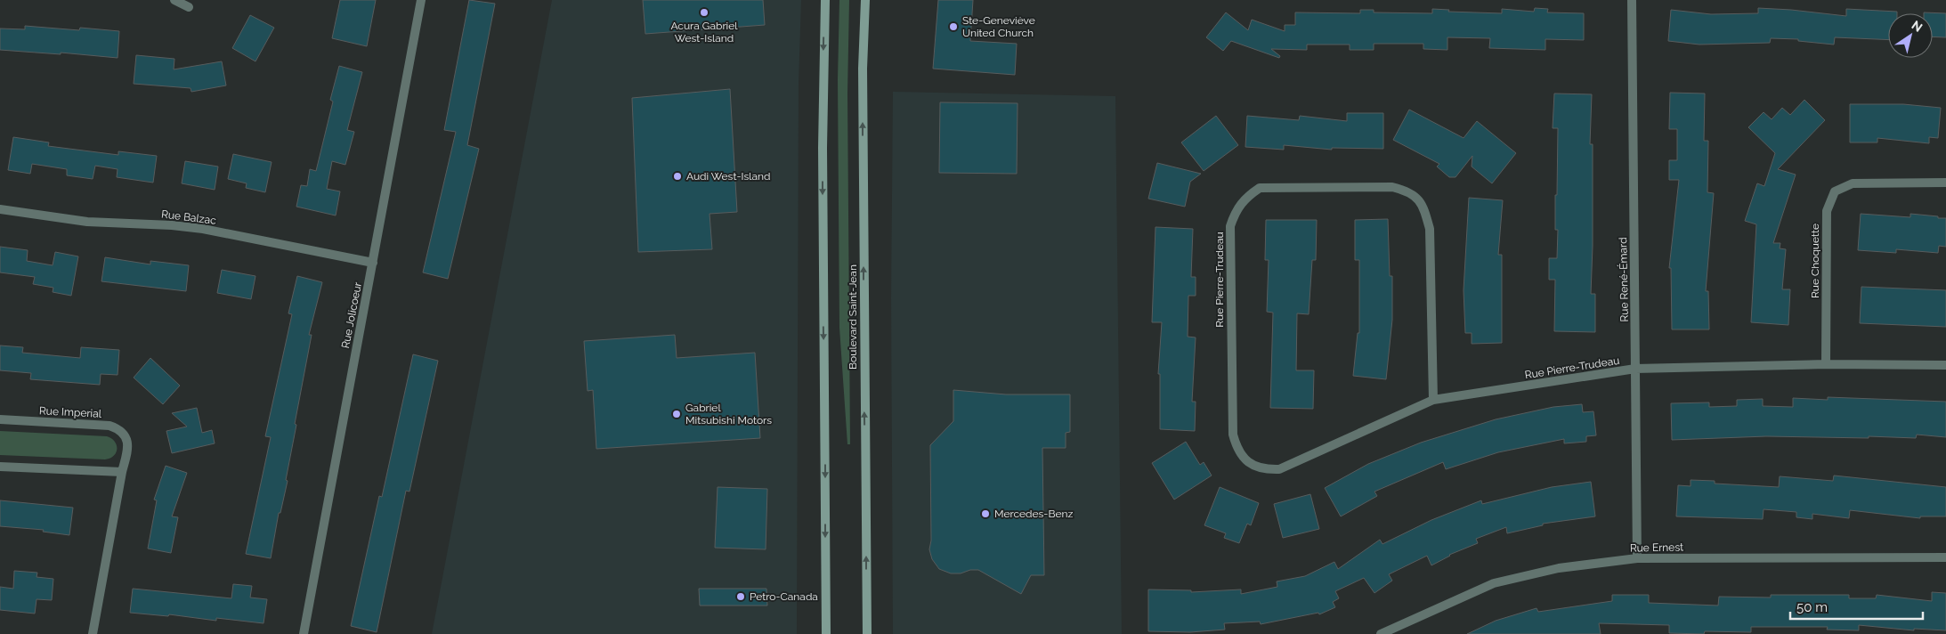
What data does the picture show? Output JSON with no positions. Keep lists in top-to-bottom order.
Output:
{
  "streets": {
    "main road": ["Boulevard Saint-Jean"],
    "street": [
      "Rue Balzac",
      "Rue Choquette",
      "Rue Pierre-Trudeau",
      "Rue René-Émard",
      "Rue Jolicoeur",
      "Rue Imperial",
      "Rue Ernest"
    ]
  },
  "crossings": [
    ["Rue Balzac", "Rue Jolicoeur"],
    ["Rue Pierre-Trudeau", "Rue René-Émard"],
    ["Rue René-Émard", "Rue Ernest"]
  ],
  "places": [
    "Acura Gabriel West-Island",
    "Ste-Geneviève United Church",
    "Audi West-Island",
    "Gabriel Mitsubishi Motors",
    "Mercedes-Benz",
    "Petro-Canada"
  ],
  "scale_bar": "50 m",
  "north": "top right"
}
